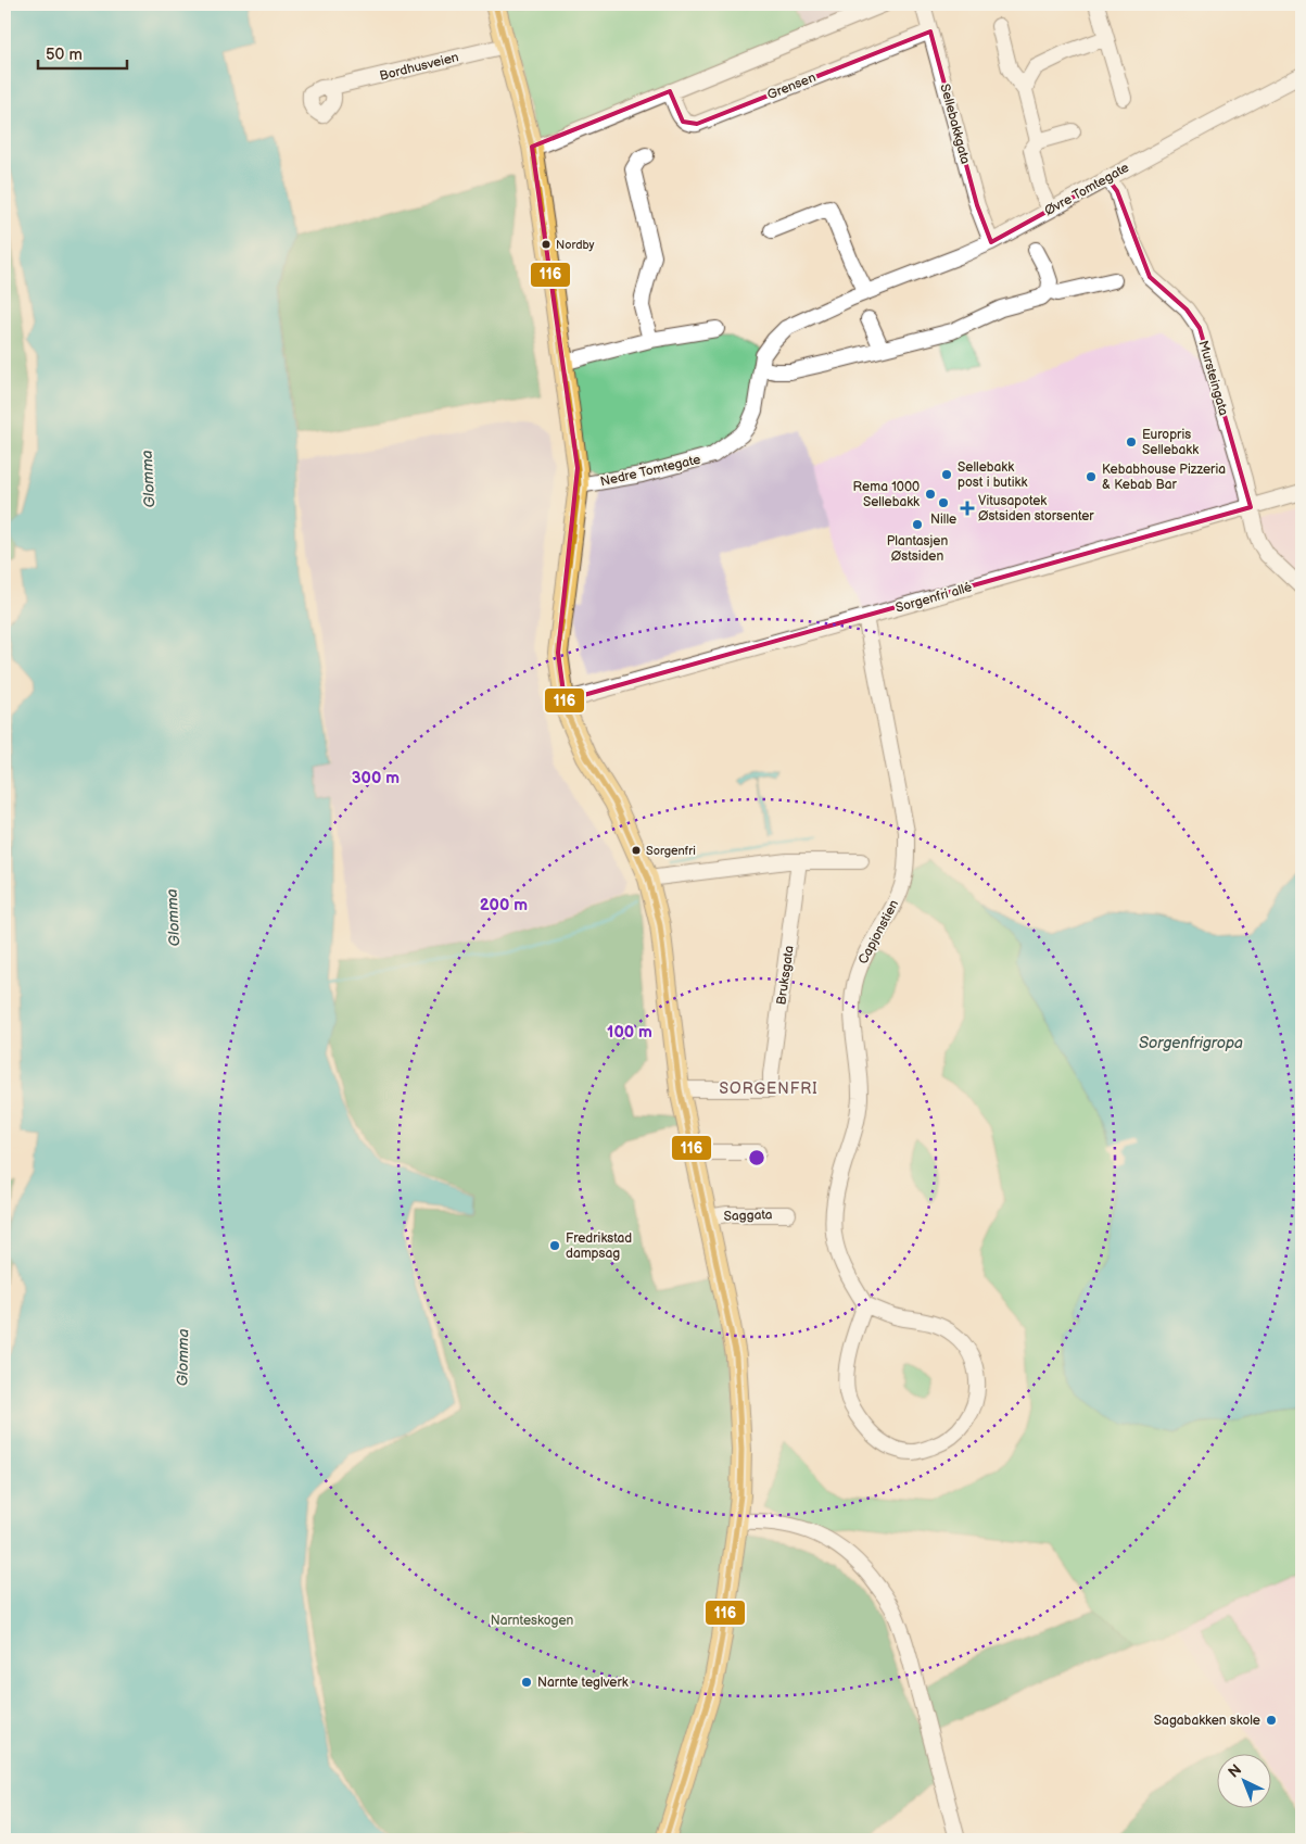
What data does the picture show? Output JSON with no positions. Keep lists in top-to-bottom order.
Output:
{
  "streets": {
    "street": [
      "Bordhusveien",
      "Grensen",
      "Sellebakkgata",
      "Øvre Tomtegate",
      "Mursteingata",
      "Nedre Tomtegate",
      "Sorgenfri allé",
      "Capjonstien",
      "Bruksgata",
      "Saggata"
    ]
  },
  "crossings": [
    ["Grensen", "Sellebakkgata"],
    ["Sellebakkgata", "Øvre Tomtegate"],
    ["Øvre Tomtegate", "Mursteingata"],
    ["Øvre Tomtegate", "Nedre Tomtegate"],
    ["Mursteingata", "Sorgenfri allé"],
    ["Sorgenfri allé", "Capjonstien"]
  ],
  "districts": ["SORGENFRI"],
  "water": ["Glomma", "Sorgenfrigropa"],
  "parks": ["Narnteskogen"],
  "places": {
    "other": [
      "Nordby",
      "Europris Sellebakk",
      "Sellebakk post i butikk",
      "Kebabhouse Pizzeria & Kebab Bar",
      "Rema 1000 Sellebakk",
      "Nille",
      "Plantasjen Østsiden",
      "Sorgenfri",
      "Fredrikstad dampsag",
      "Narnte teglverk",
      "Sagabakken skole"
    ],
    "health": ["Vitusapotek Østsiden storsenter"]
  },
  "lines": ["transit line 116"],
  "scale_bar": "50 m",
  "north": "top left",
  "rings": ["300 m", "200 m", "100 m"]
}
